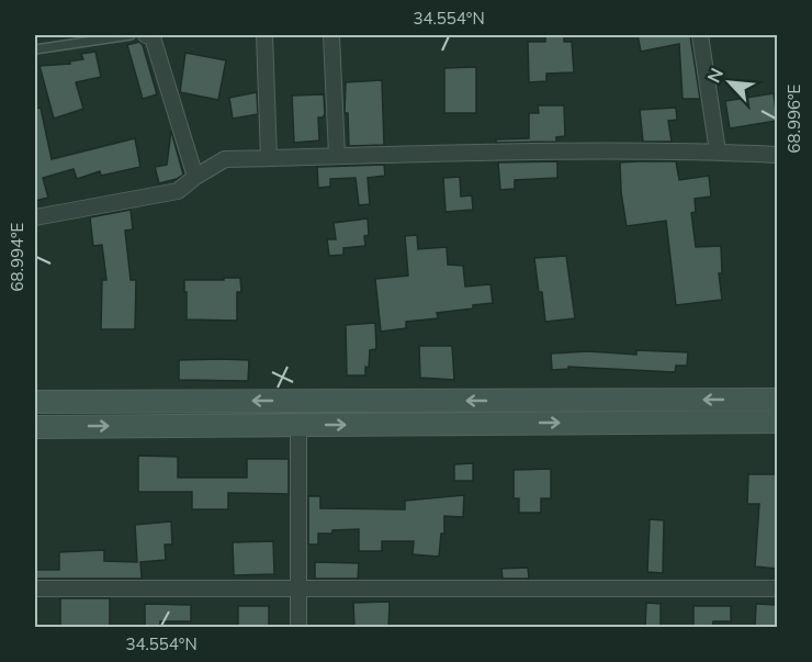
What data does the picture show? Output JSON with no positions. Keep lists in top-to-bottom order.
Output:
{
  "north": "top left",
  "coordinates": ["34.554°N", "68.996°E", "68.994°E"]
}
